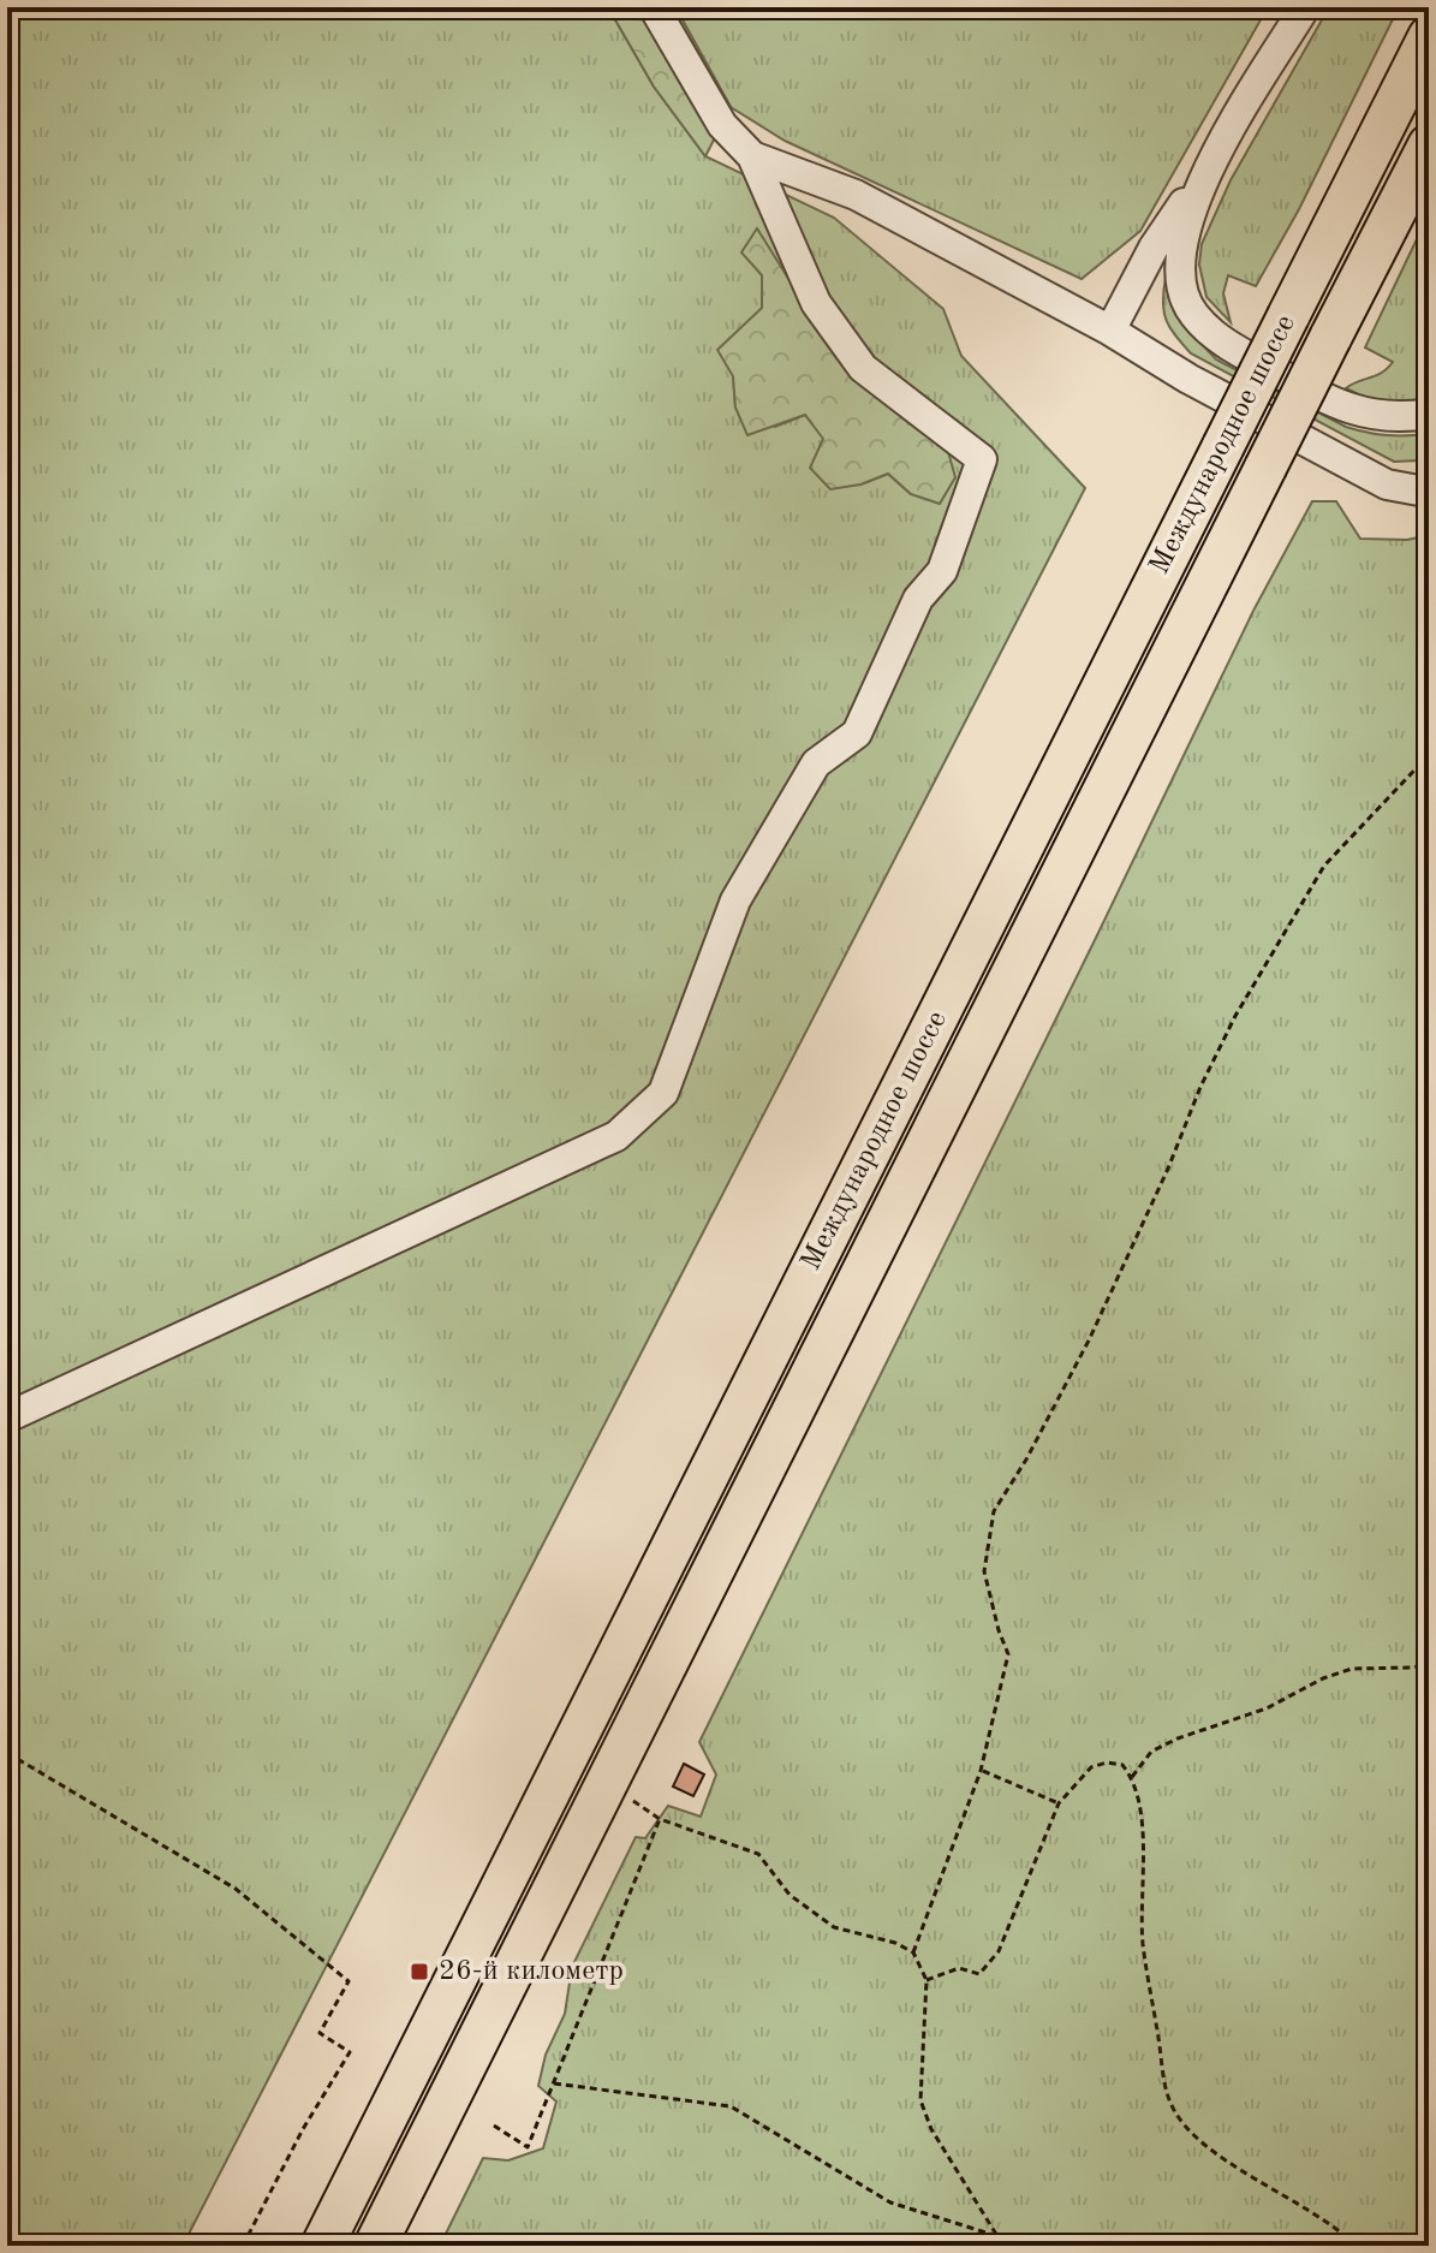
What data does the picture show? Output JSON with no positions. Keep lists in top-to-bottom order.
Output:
{
  "streets": {
    "highway": ["Международное шоссе"]
  },
  "places": {
    "transit": ["26-й километр"]
  }
}
